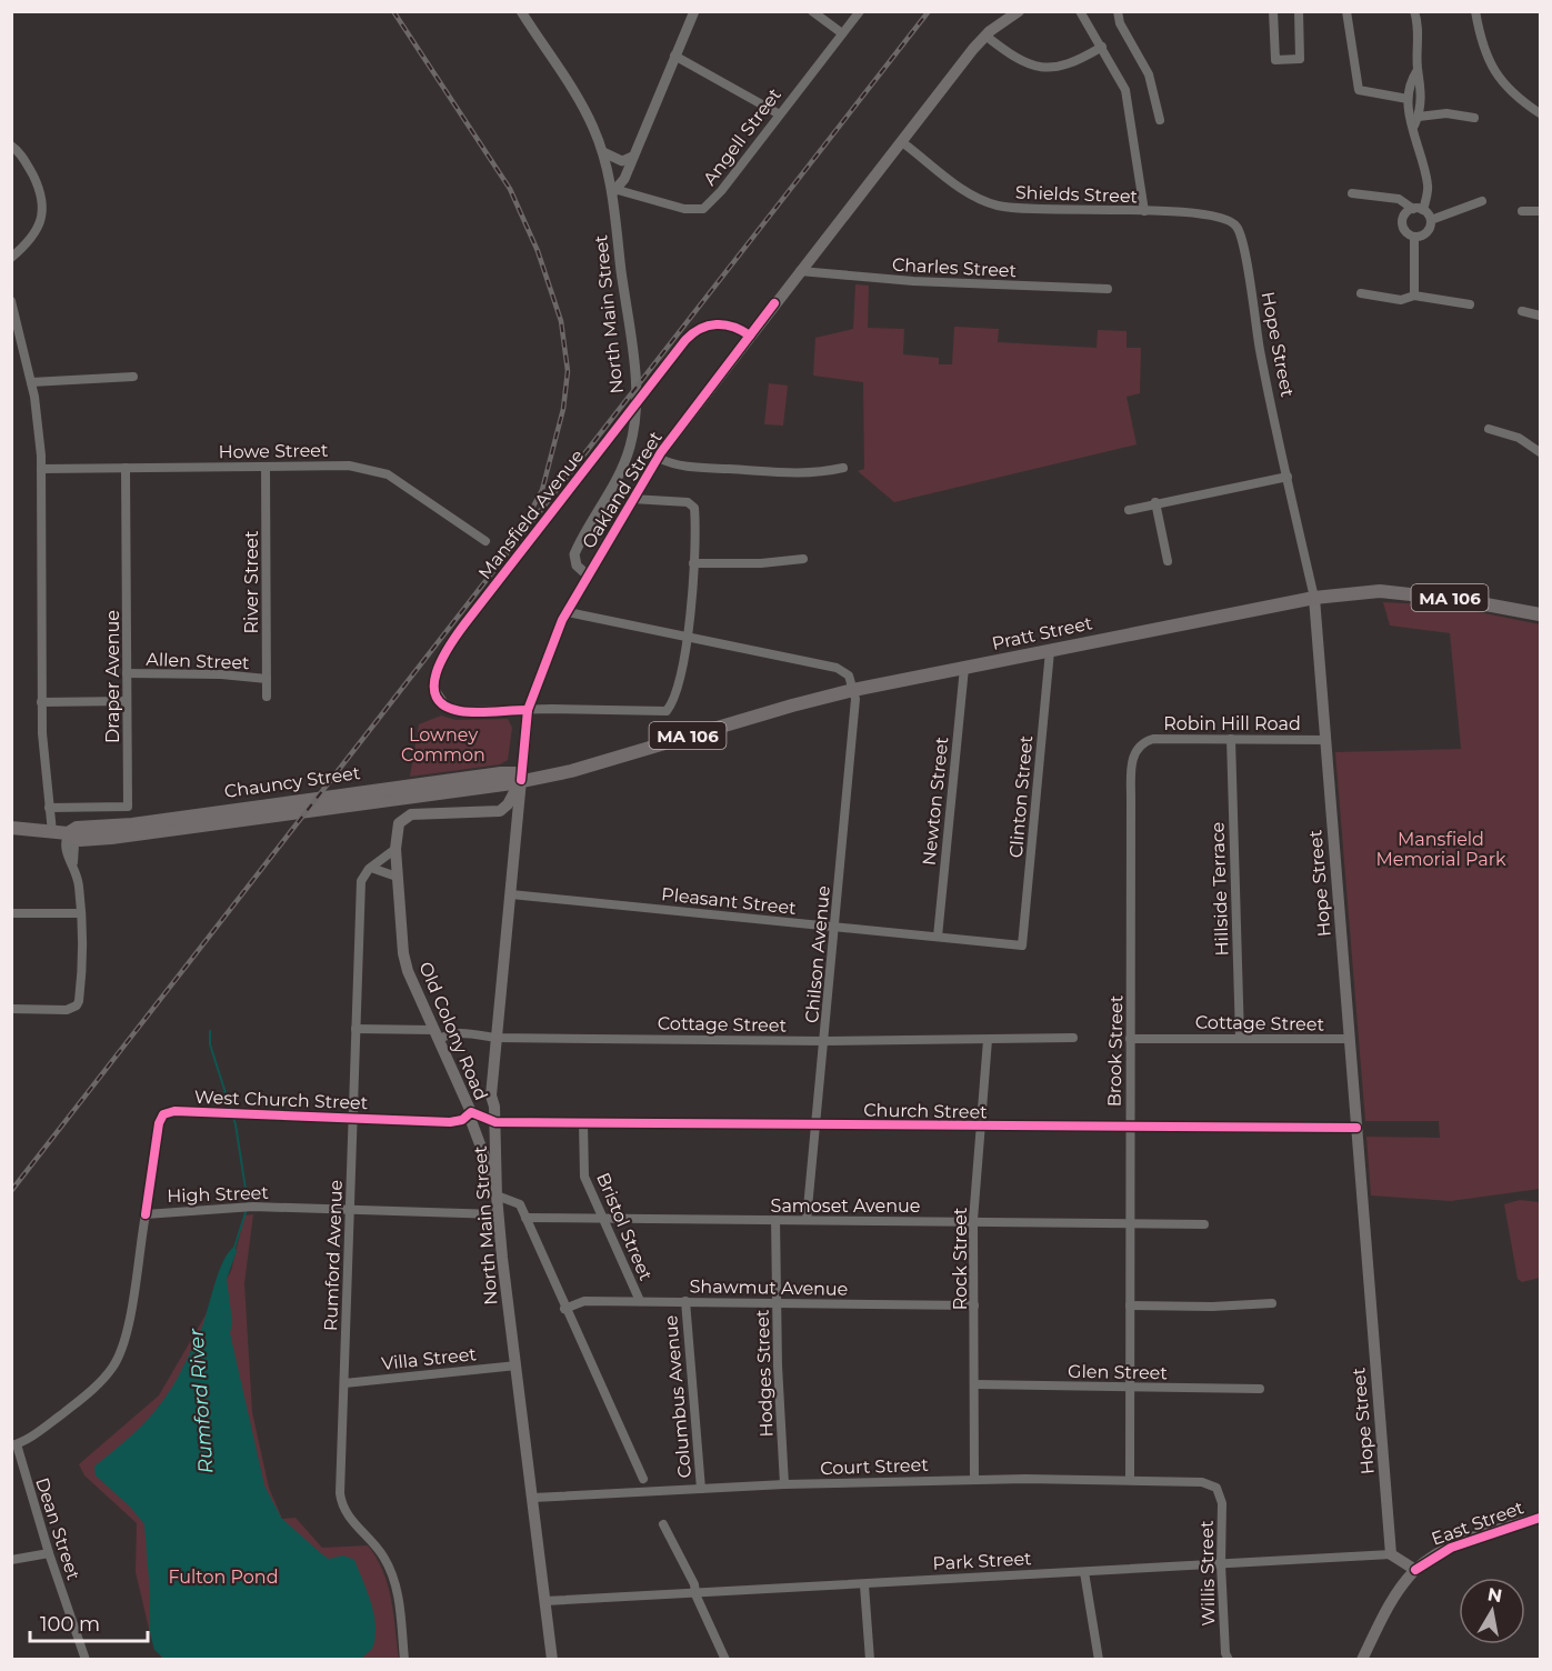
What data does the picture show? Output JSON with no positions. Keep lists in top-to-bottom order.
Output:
{
  "streets": {
    "main road": [
      "North Main Street",
      "Hope Street",
      "Oakland Street",
      "MA 106",
      "Pratt Street",
      "Chauncy Street",
      "Old Colony Road",
      "East Street"
    ],
    "street": [
      "Angell Street",
      "Shields Street",
      "Charles Street",
      "Howe Street",
      "Mansfield Avenue",
      "River Street",
      "Allen Street",
      "Draper Avenue",
      "Robin Hill Road",
      "Clinton Street",
      "Newton Street",
      "Hillside Terrace",
      "Pleasant Street",
      "Chilson Avenue",
      "Cottage Street",
      "Brook Street",
      "West Church Street",
      "Church Street",
      "High Street",
      "Samoset Avenue",
      "Bristol Street",
      "Rumford Avenue",
      "Rock Street",
      "Shawmut Avenue",
      "Villa Street",
      "Glen Street",
      "Hodges Street",
      "Columbus Avenue",
      "Court Street",
      "Dean Street",
      "Park Street",
      "Willis Street"
    ]
  },
  "crossings": [
    ["Angell Street", "North Main Street"],
    ["Shields Street", "Hope Street"],
    ["Shields Street", "Oakland Street"],
    ["Charles Street", "Oakland Street"],
    ["North Main Street", "Oakland Street"],
    ["North Main Street", "Mansfield Avenue"],
    ["North Main Street", "Chauncy Street"],
    ["North Main Street", "Pleasant Street"],
    ["North Main Street", "Cottage Street"],
    ["North Main Street", "Old Colony Road"],
    ["North Main Street", "Church Street"],
    ["North Main Street", "High Street"],
    ["North Main Street", "Villa Street"],
    ["North Main Street", "Court Street"],
    ["North Main Street", "Park Street"],
    ["Hope Street", "Pratt Street"],
    ["Hope Street", "Robin Hill Road"],
    ["Hope Street", "Cottage Street"],
    ["Hope Street", "Church Street"],
    ["Hope Street", "Park Street"],
    ["Howe Street", "River Street"],
    ["Howe Street", "Draper Avenue"],
    ["Oakland Street", "Mansfield Avenue"],
    ["River Street", "Allen Street"],
    ["Pratt Street", "Chauncy Street"],
    ["Pratt Street", "Clinton Street"],
    ["Pratt Street", "Newton Street"],
    ["Pratt Street", "Chilson Avenue"],
    ["Allen Street", "Draper Avenue"],
    ["Robin Hill Road", "Hillside Terrace"],
    ["Robin Hill Road", "Brook Street"],
    ["Chauncy Street", "Chilson Avenue"],
    ["Clinton Street", "Pleasant Street"],
    ["Newton Street", "Pleasant Street"],
    ["Hillside Terrace", "Cottage Street"],
    ["Pleasant Street", "Chilson Avenue"],
    ["Chilson Avenue", "Cottage Street"],
    ["Chilson Avenue", "Church Street"],
    ["Chilson Avenue", "Samoset Avenue"],
    ["Cottage Street", "Old Colony Road"],
    ["Cottage Street", "Brook Street"],
    ["Cottage Street", "Rumford Avenue"],
    ["Cottage Street", "Rock Street"],
    ["Old Colony Road", "West Church Street"],
    ["Brook Street", "Church Street"],
    ["Brook Street", "Samoset Avenue"],
    ["Brook Street", "Glen Street"],
    ["Brook Street", "Court Street"],
    ["West Church Street", "High Street"],
    ["West Church Street", "Rumford Avenue"],
    ["Church Street", "Bristol Street"],
    ["Church Street", "Rock Street"],
    ["High Street", "Rumford Avenue"],
    ["High Street", "Dean Street"],
    ["Samoset Avenue", "Bristol Street"],
    ["Samoset Avenue", "Rock Street"],
    ["Samoset Avenue", "Hodges Street"],
    ["Bristol Street", "Shawmut Avenue"],
    ["Rumford Avenue", "Villa Street"],
    ["Rock Street", "Shawmut Avenue"],
    ["Rock Street", "Glen Street"],
    ["Rock Street", "Court Street"],
    ["Shawmut Avenue", "Hodges Street"],
    ["Shawmut Avenue", "Columbus Avenue"],
    ["Hodges Street", "Court Street"],
    ["Columbus Avenue", "Court Street"],
    ["Court Street", "Willis Street"],
    ["Park Street", "Willis Street"]
  ],
  "water": ["Rumford River"],
  "parks": ["Lowney Common", "Mansfield Memorial Park", "Fulton Pond"],
  "scale_bar": "100 m",
  "north": "top"
}
